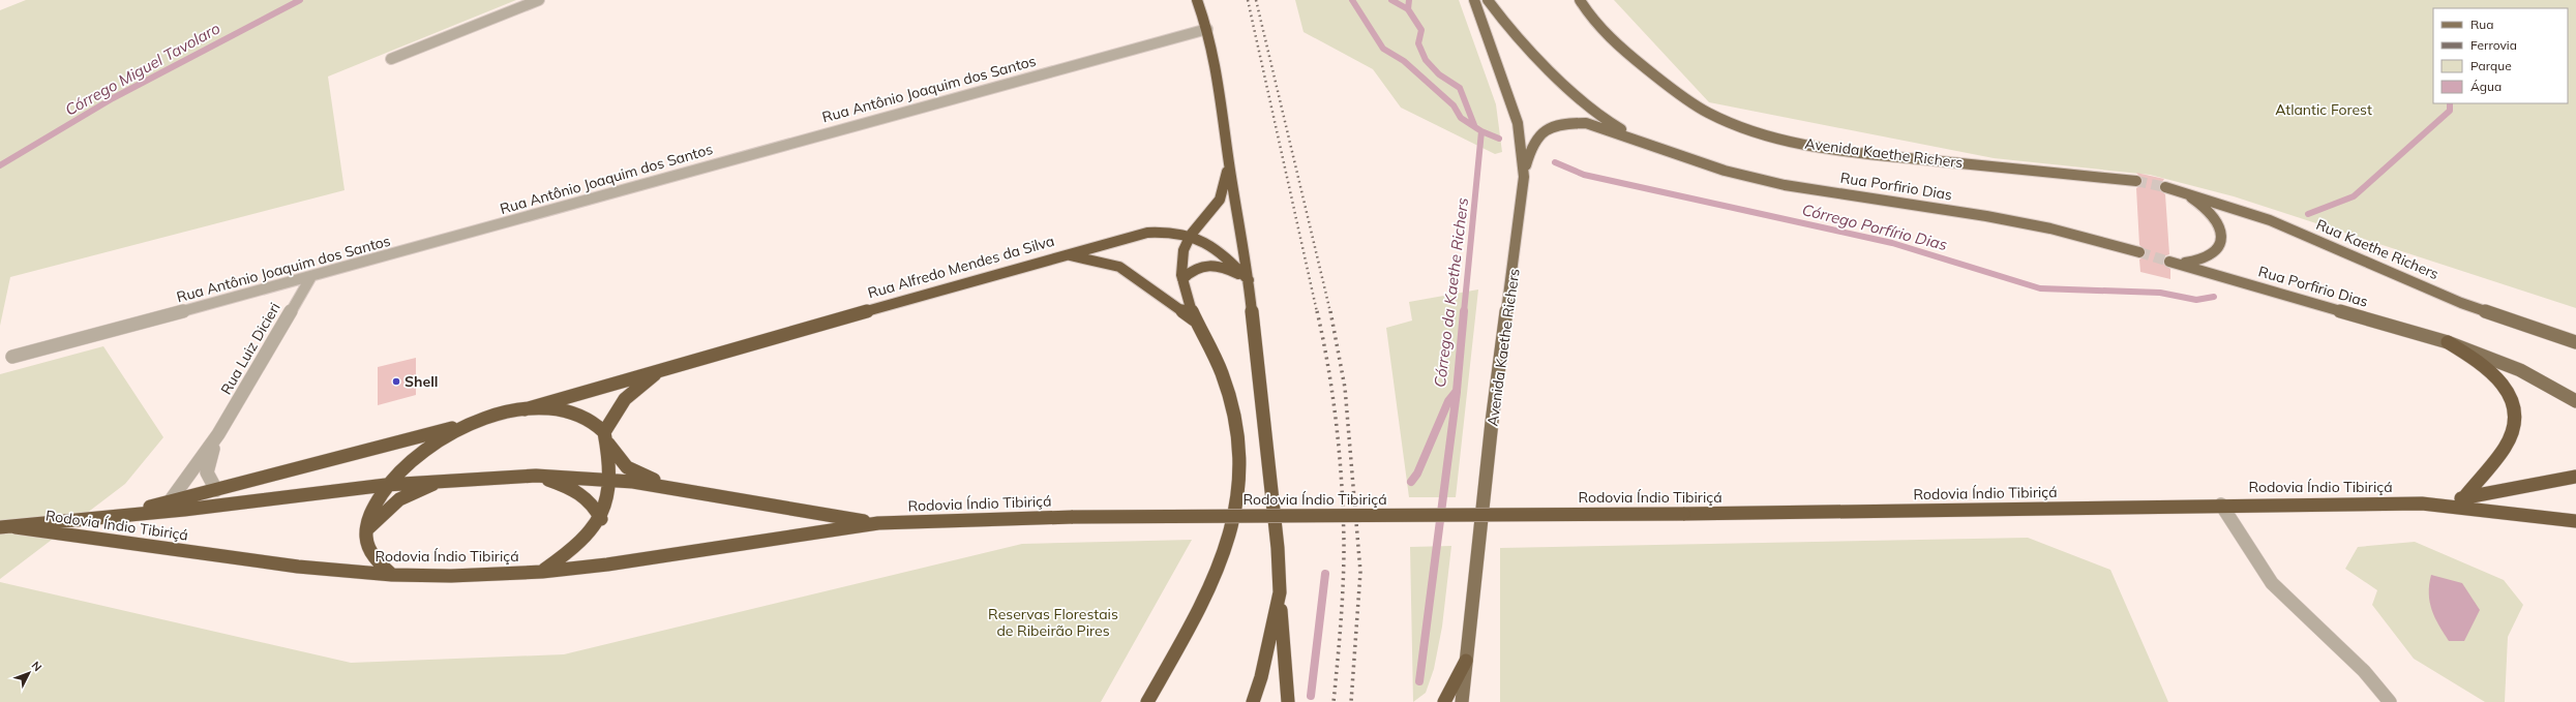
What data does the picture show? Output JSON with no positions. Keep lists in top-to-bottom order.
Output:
{
  "streets": {
    "highway": ["Rua Alfredo Mendes da Silva", "Rodovia Índio Tibiriçá"],
    "main road": ["Avenida Kaethe Richers", "Rua Porfirio Dias", "Rua Kaethe Richers"],
    "street": ["Rua Antônio Joaquim dos Santos", "Rua Luiz Dicieri"]
  },
  "crossings": [
    ["Rua Antônio Joaquim dos Santos", "Rua Luiz Dicieri"],
    ["Rua Porfirio Dias", "Rua Kaethe Richers"]
  ],
  "water": ["Córrego Miguel Tavolaro", "Córrego Porfírio Dias", "Córrego da Kaethe Richers"],
  "parks": ["Atlantic Forest", "Reservas Florestais de Ribeirão Pires"],
  "places": ["Shell"],
  "legend": [
    "Rua",
    "Ferrovia",
    "Parque",
    "Água"
  ],
  "north": "top right"
}
